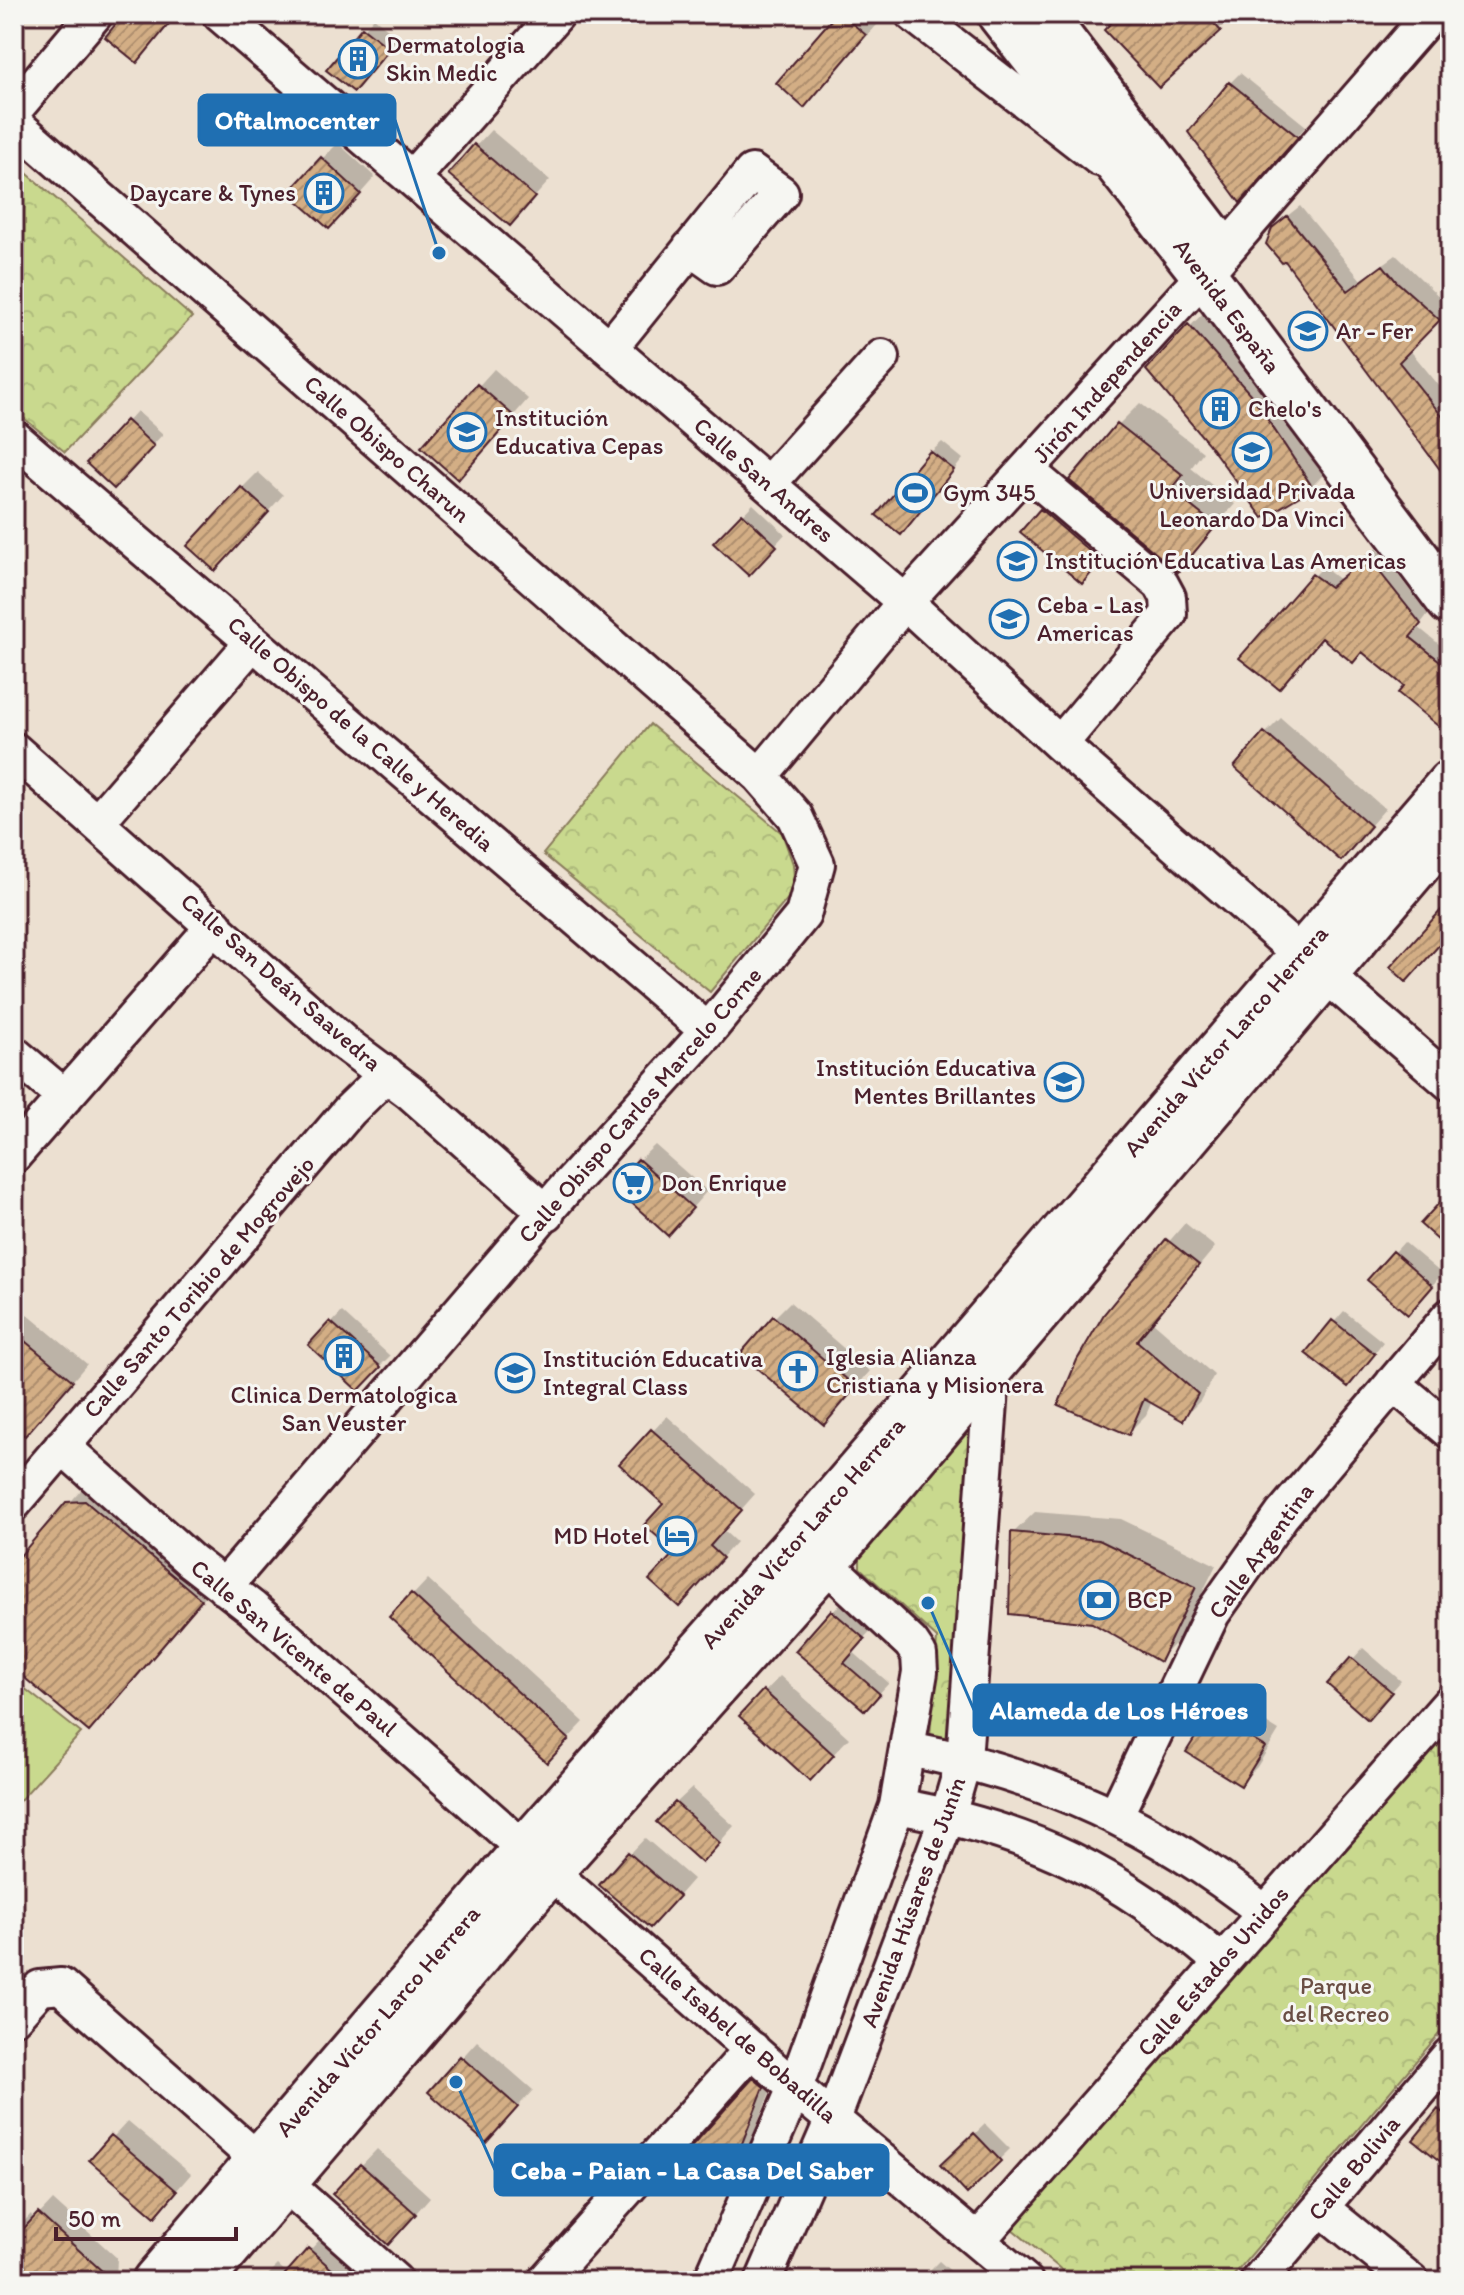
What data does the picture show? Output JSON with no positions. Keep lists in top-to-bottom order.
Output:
{
  "streets": {
    "main road": ["Avenida España", "Avenida Víctor Larco Herrera"],
    "street": [
      "Jirón Independencia",
      "Calle Obispo Charun",
      "Calle San Andres",
      "Calle Obispo de la Calle y Heredia",
      "Calle San Deán Saavedra",
      "Calle Obispo Carlos Marcelo Corne",
      "Calle Santo Toribio de Mogrovejo",
      "Calle Argentina",
      "Calle San Vicente de Paul",
      "Avenida Húsares de Junín",
      "Calle Estados Unidos",
      "Calle Isabel de Bobadilla",
      "Calle Bolivia"
    ]
  },
  "crossings": [
    ["Avenida España", "Jirón Independencia"],
    ["Jirón Independencia", "Calle San Andres"],
    ["Calle Obispo Charun", "Calle Obispo Carlos Marcelo Corne"],
    ["Calle San Andres", "Avenida Víctor Larco Herrera"],
    ["Calle Obispo de la Calle y Heredia", "Calle Obispo Carlos Marcelo Corne"],
    ["Calle San Deán Saavedra", "Calle Obispo Carlos Marcelo Corne"],
    ["Calle San Deán Saavedra", "Calle Santo Toribio de Mogrovejo"],
    ["Avenida Víctor Larco Herrera", "Calle San Vicente de Paul"],
    ["Avenida Víctor Larco Herrera", "Avenida Húsares de Junín"],
    ["Avenida Víctor Larco Herrera", "Calle Isabel de Bobadilla"],
    ["Calle Obispo Carlos Marcelo Corne", "Calle San Vicente de Paul"],
    ["Calle Santo Toribio de Mogrovejo", "Calle San Vicente de Paul"],
    ["Calle San Vicente de Paul", "Calle Isabel de Bobadilla"],
    ["Avenida Húsares de Junín", "Calle Isabel de Bobadilla"],
    ["Calle Estados Unidos", "Calle Isabel de Bobadilla"]
  ],
  "parks": ["Parque del Recreo"],
  "places": {
    "building": [
      "Dermatologia Skin Medic",
      "Daycare & Tynes",
      "Chelo's",
      "Clinica Dermatologica San Veuster"
    ],
    "other": ["Oftalmocenter", "Alameda de Los Héroes", "Ceba - Paian - La Casa Del Saber"],
    "school or university": [
      "Ar - Fer",
      "Institución Educativa Cepas",
      "Universidad Privada Leonardo Da Vinci",
      "Institución Educativa Las Americas",
      "Ceba - Las Americas",
      "Institución Educativa Mentes Brillantes",
      "Institución Educativa Integral Class"
    ],
    "sports": ["Gym 345"],
    "supermarket": ["Don Enrique"],
    "church": ["Iglesia Alianza Cristiana y Misionera"],
    "hotel": ["MD Hotel"],
    "bank": ["BCP"]
  },
  "scale_bar": "50 m"
}
